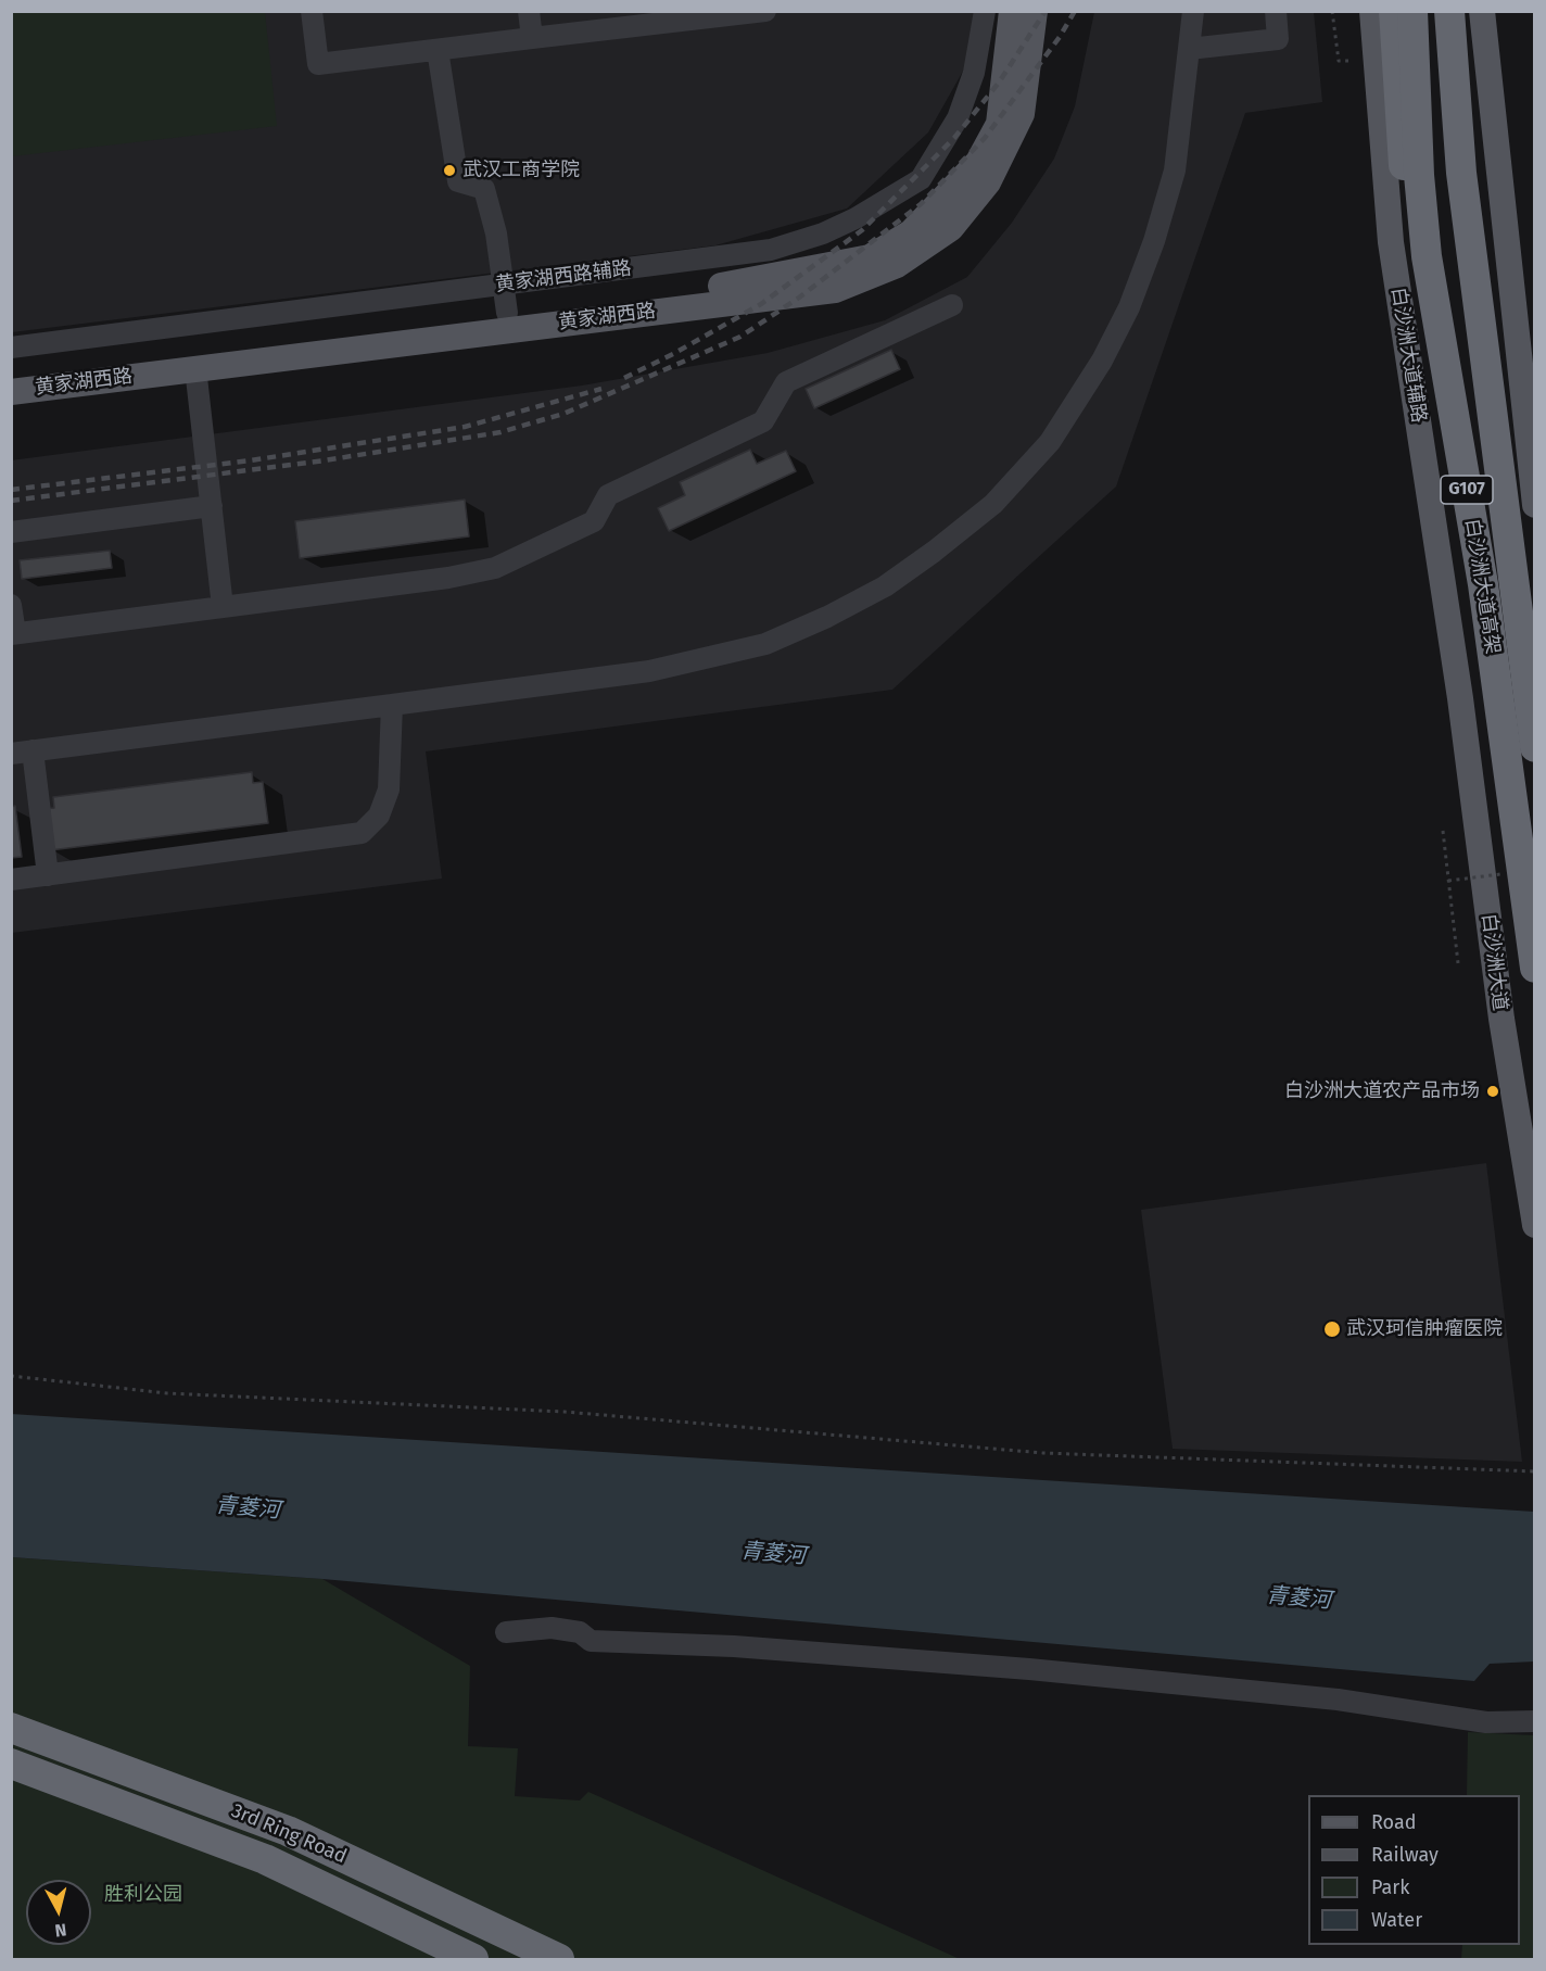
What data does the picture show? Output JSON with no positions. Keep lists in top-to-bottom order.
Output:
{
  "streets": {
    "highway": ["G107", "白沙洲大道高架", "3rd Ring Road"],
    "main road": ["黄家湖西路", "白沙洲大道辅路", "白沙洲大道"],
    "street": ["黄家湖西路辅路"]
  },
  "crossings": [
    ["白沙洲大道辅路", "白沙洲大道"]
  ],
  "water": ["青菱河"],
  "parks": ["胜利公园"],
  "places": ["武汉工商学院", "白沙洲大道农产品市场", "武汉珂信肿瘤医院"],
  "legend": [
    "Road",
    "Railway",
    "Park",
    "Water"
  ],
  "north": "bottom"
}
